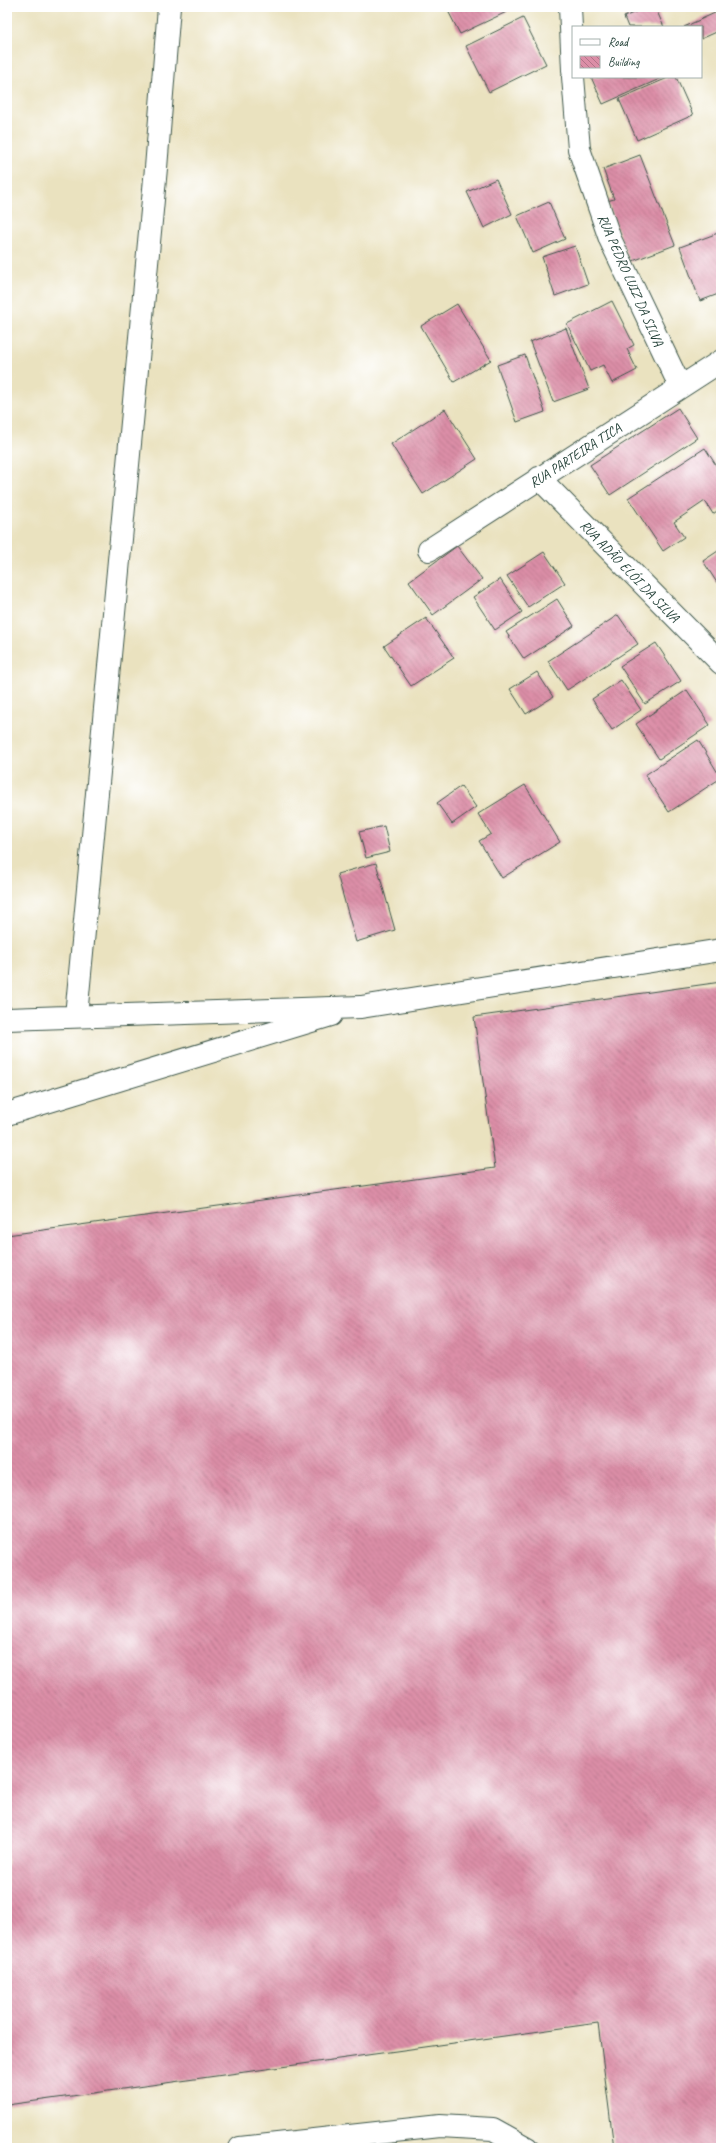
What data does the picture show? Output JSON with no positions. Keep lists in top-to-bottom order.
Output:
{
  "streets": {
    "street": ["RUA PEDRO LUIZ DA SILVA", "RUA PARTEIRA TICA", "RUA ADÃO ELÓI DA SILVA"]
  },
  "crossings": [
    ["RUA PEDRO LUIZ DA SILVA", "RUA PARTEIRA TICA"],
    ["RUA PARTEIRA TICA", "RUA ADÃO ELÓI DA SILVA"]
  ],
  "legend": ["Road", "Building"]
}
